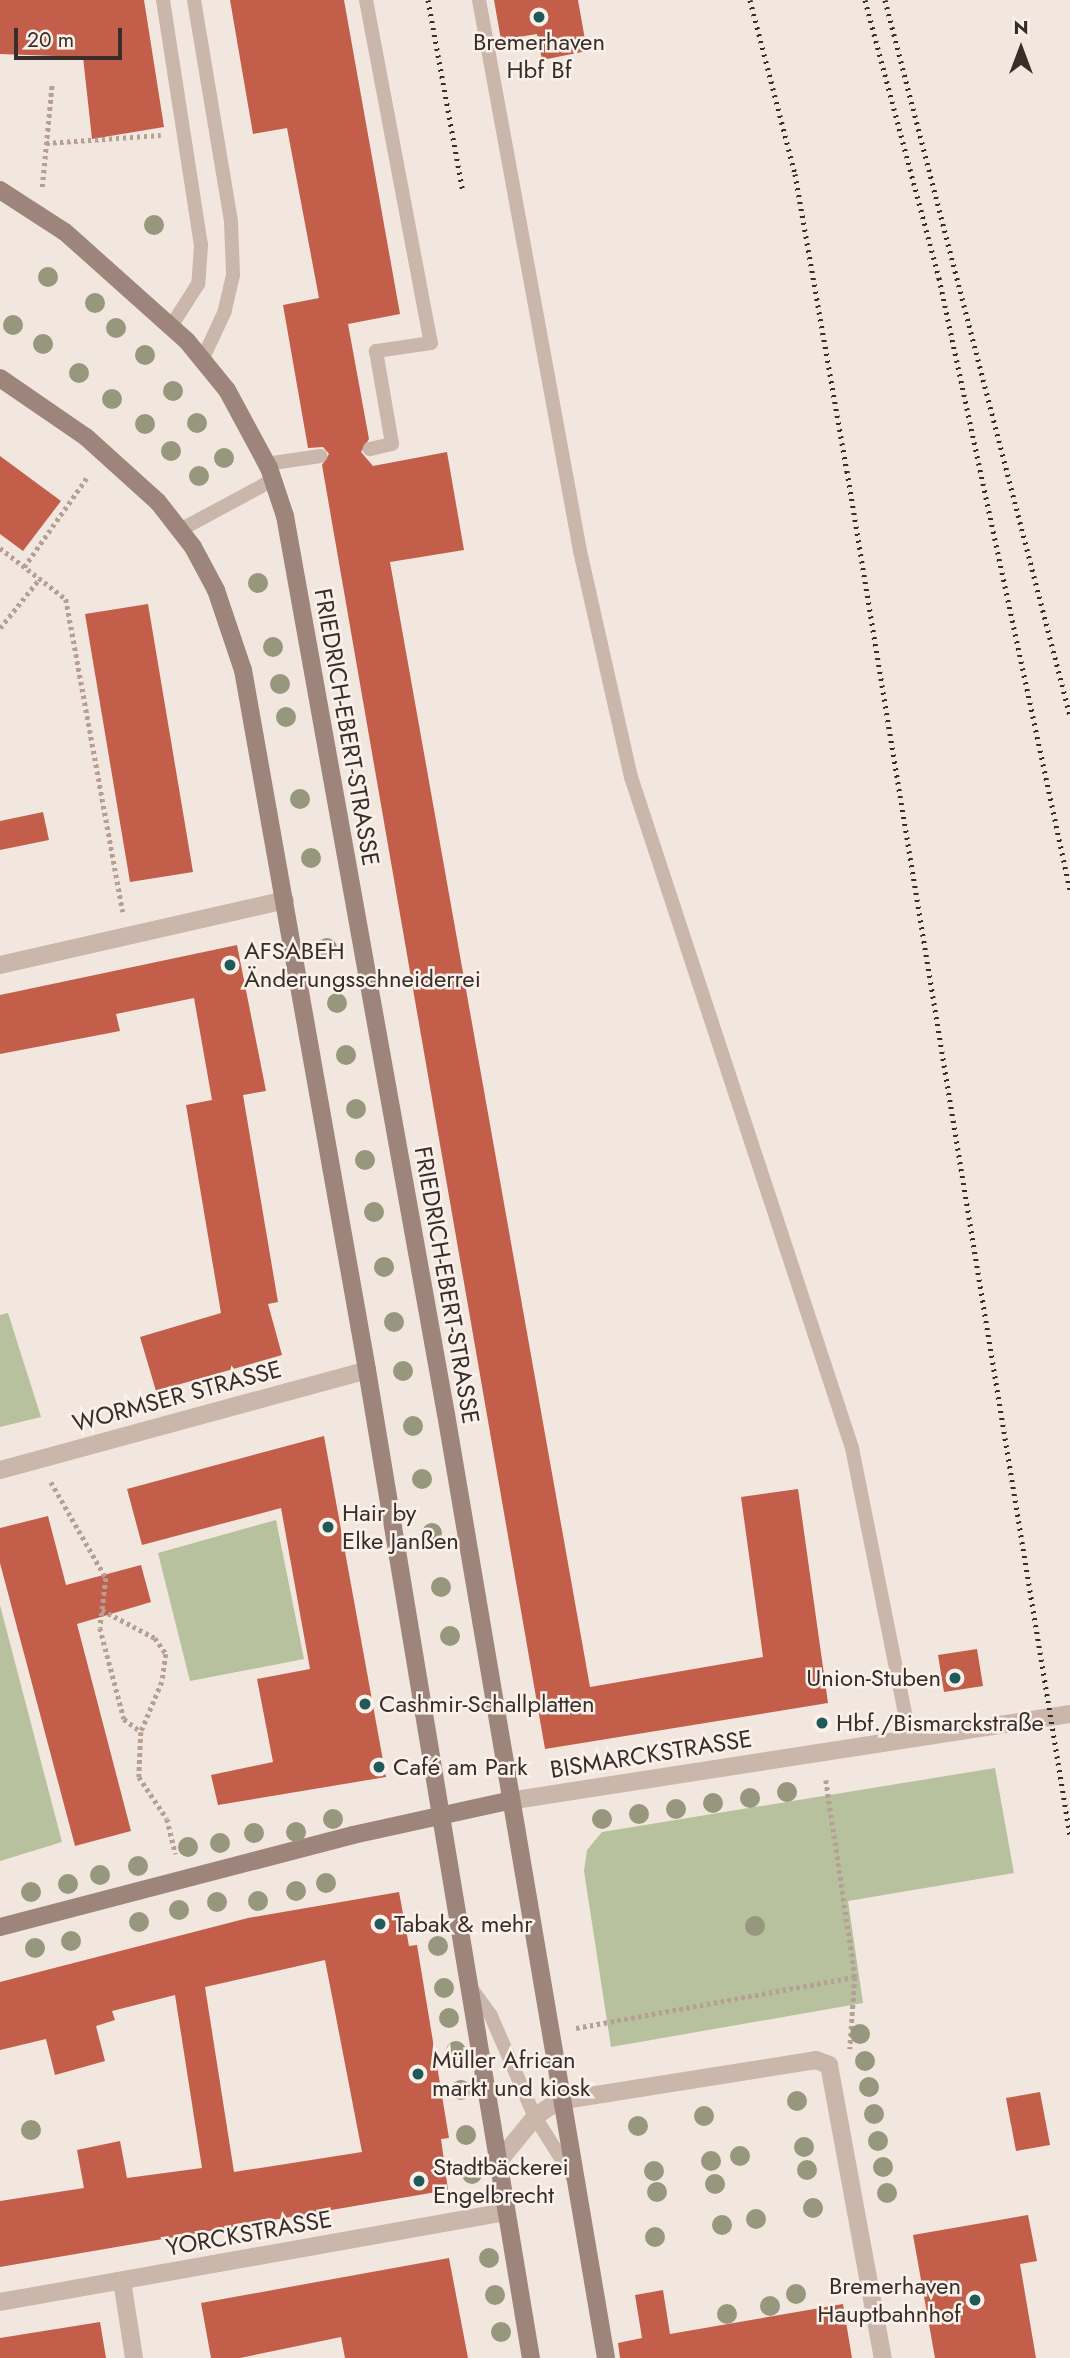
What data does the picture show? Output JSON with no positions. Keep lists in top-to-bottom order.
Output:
{
  "streets": {
    "main road": ["FRIEDRICH-EBERT-STRASSE", "BISMARCKSTRASSE"],
    "street": ["WORMSER STRASSE", "YORCKSTRASSE"]
  },
  "crossings": [
    ["FRIEDRICH-EBERT-STRASSE", "WORMSER STRASSE"],
    ["FRIEDRICH-EBERT-STRASSE", "BISMARCKSTRASSE"],
    ["FRIEDRICH-EBERT-STRASSE", "YORCKSTRASSE"]
  ],
  "places": [
    "Bremerhaven Hbf Bf",
    "AFSABEH Änderungsschneiderrei",
    "Hair by Elke Janßen",
    "Union-Stuben",
    "Cashmir-Schallplatten",
    "Hbf./Bismarckstraße",
    "Café am Park",
    "Tabak & mehr",
    "Müller African markt und kiosk",
    "Stadtbäckerei Engelbrecht",
    "Bremerhaven Hauptbahnhof"
  ],
  "scale_bar": "20 m",
  "north": "top"
}
